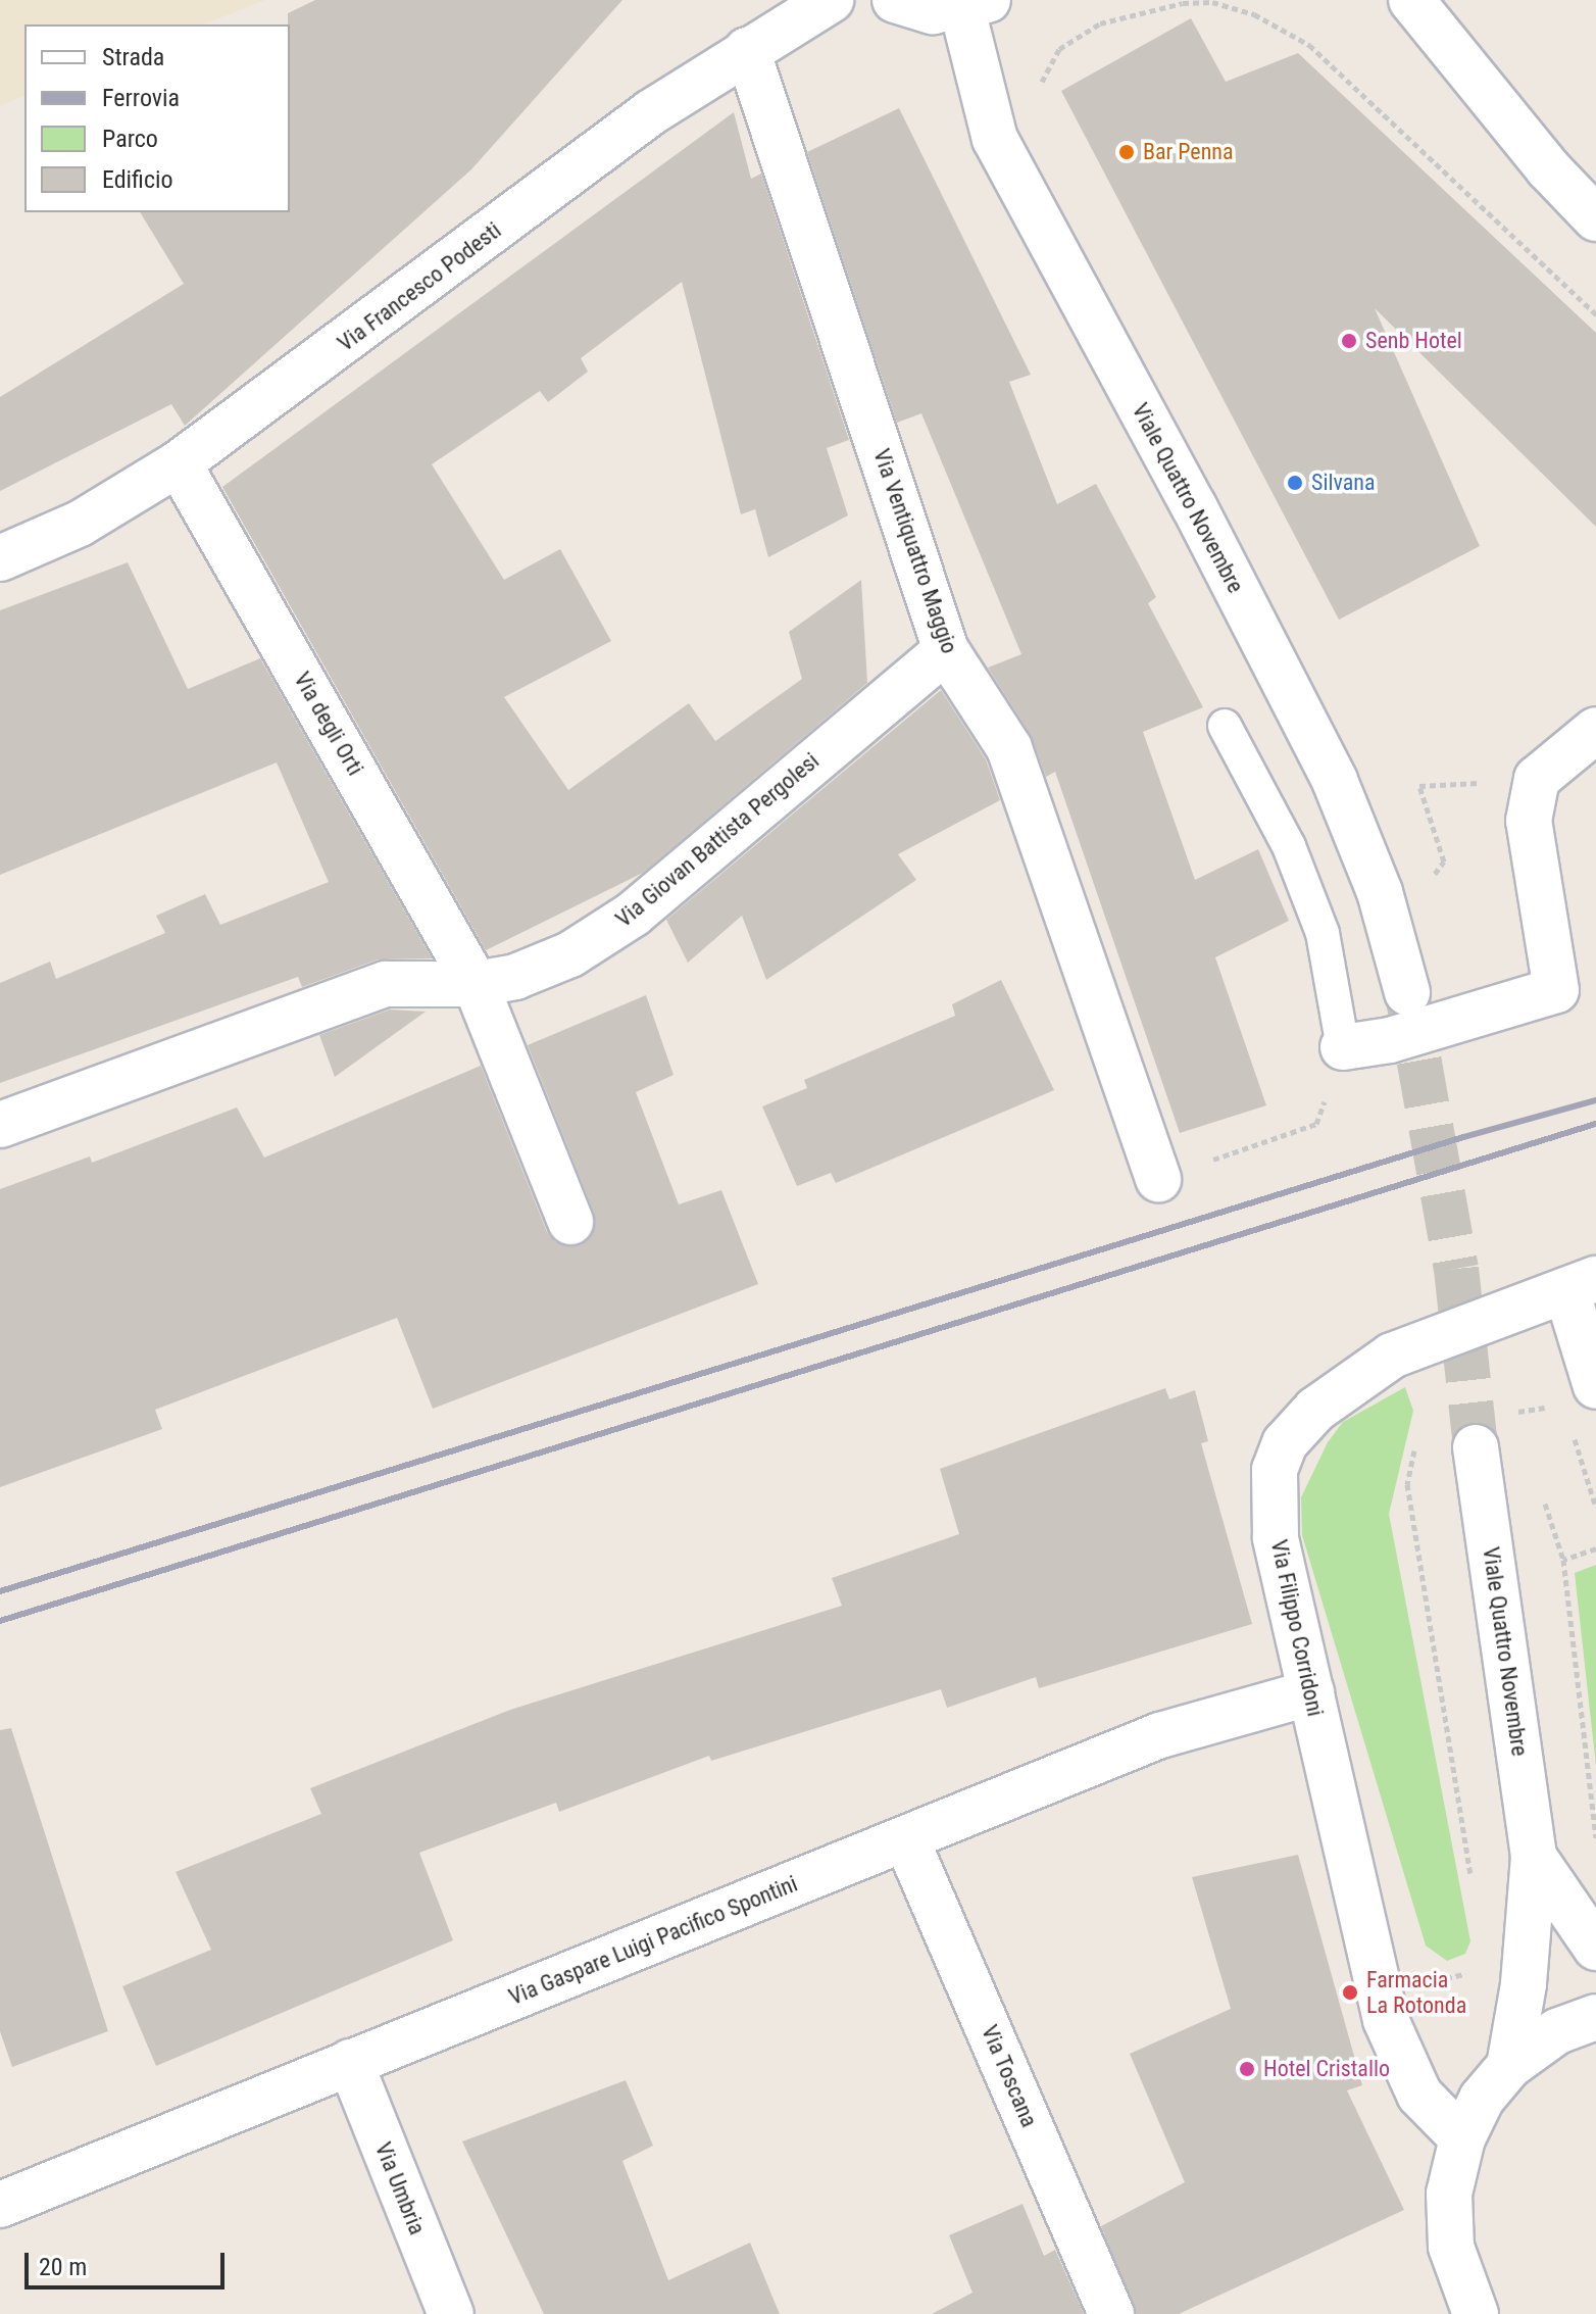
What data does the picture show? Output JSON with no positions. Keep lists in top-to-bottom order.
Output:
{
  "streets": {
    "street": [
      "Via Francesco Podesti",
      "Viale Quattro Novembre",
      "Via Ventiquattro Maggio",
      "Via degli Orti",
      "Via Giovan Battista Pergolesi",
      "Via Filippo Corridoni",
      "Via Gaspare Luigi Pacifico Spontini",
      "Via Toscana",
      "Via Umbria"
    ]
  },
  "crossings": [
    ["Via Francesco Podesti", "Via Ventiquattro Maggio"],
    ["Via Francesco Podesti", "Via degli Orti"],
    ["Via Ventiquattro Maggio", "Via Giovan Battista Pergolesi"],
    ["Via degli Orti", "Via Giovan Battista Pergolesi"],
    ["Via Filippo Corridoni", "Via Gaspare Luigi Pacifico Spontini"],
    ["Via Gaspare Luigi Pacifico Spontini", "Via Toscana"],
    ["Via Gaspare Luigi Pacifico Spontini", "Via Umbria"]
  ],
  "places": [
    "Bar Penna",
    "Senb Hotel",
    "Silvana",
    "Farmacia La Rotonda",
    "Hotel Cristallo"
  ],
  "legend": [
    "Strada",
    "Ferrovia",
    "Parco",
    "Edificio"
  ],
  "scale_bar": "20 m"
}
